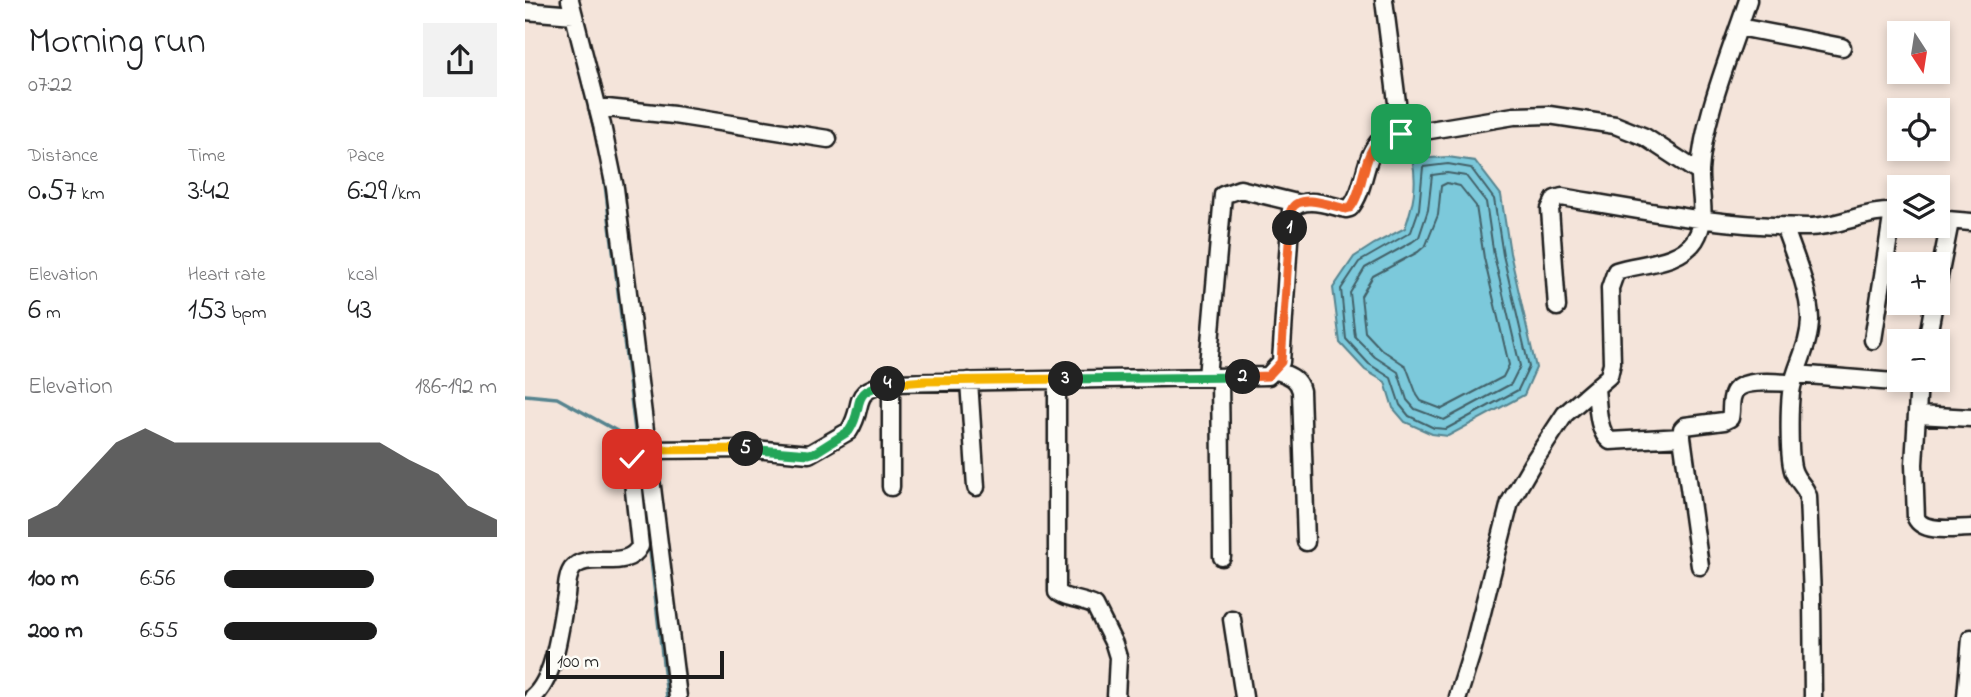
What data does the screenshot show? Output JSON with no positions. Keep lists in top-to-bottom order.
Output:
{
  "scale_bar": "100 m",
  "north": "bottom",
  "page": {
    "heading": ["Morning run", "07:22"],
    "map_buttons": ["+", "−"],
    "stats": [
      ["Distance", "0.57 km"],
      ["Time", "3:42"],
      ["Pace", "6:29 /km"],
      ["Elevation", "6 m"],
      ["Heart rate", "153 bpm"],
      ["kcal", "43"]
    ],
    "pins": [
      "1",
      "2",
      "3",
      "4",
      "5"
    ],
    "chart": ["Elevation", "186–192 m"],
    "list": [
      {
        "name": "100 m",
        "note": "6:56"
      },
      {
        "name": "200 m",
        "note": "6:55"
      }
    ],
    "scale": "100 m"
  }
}
